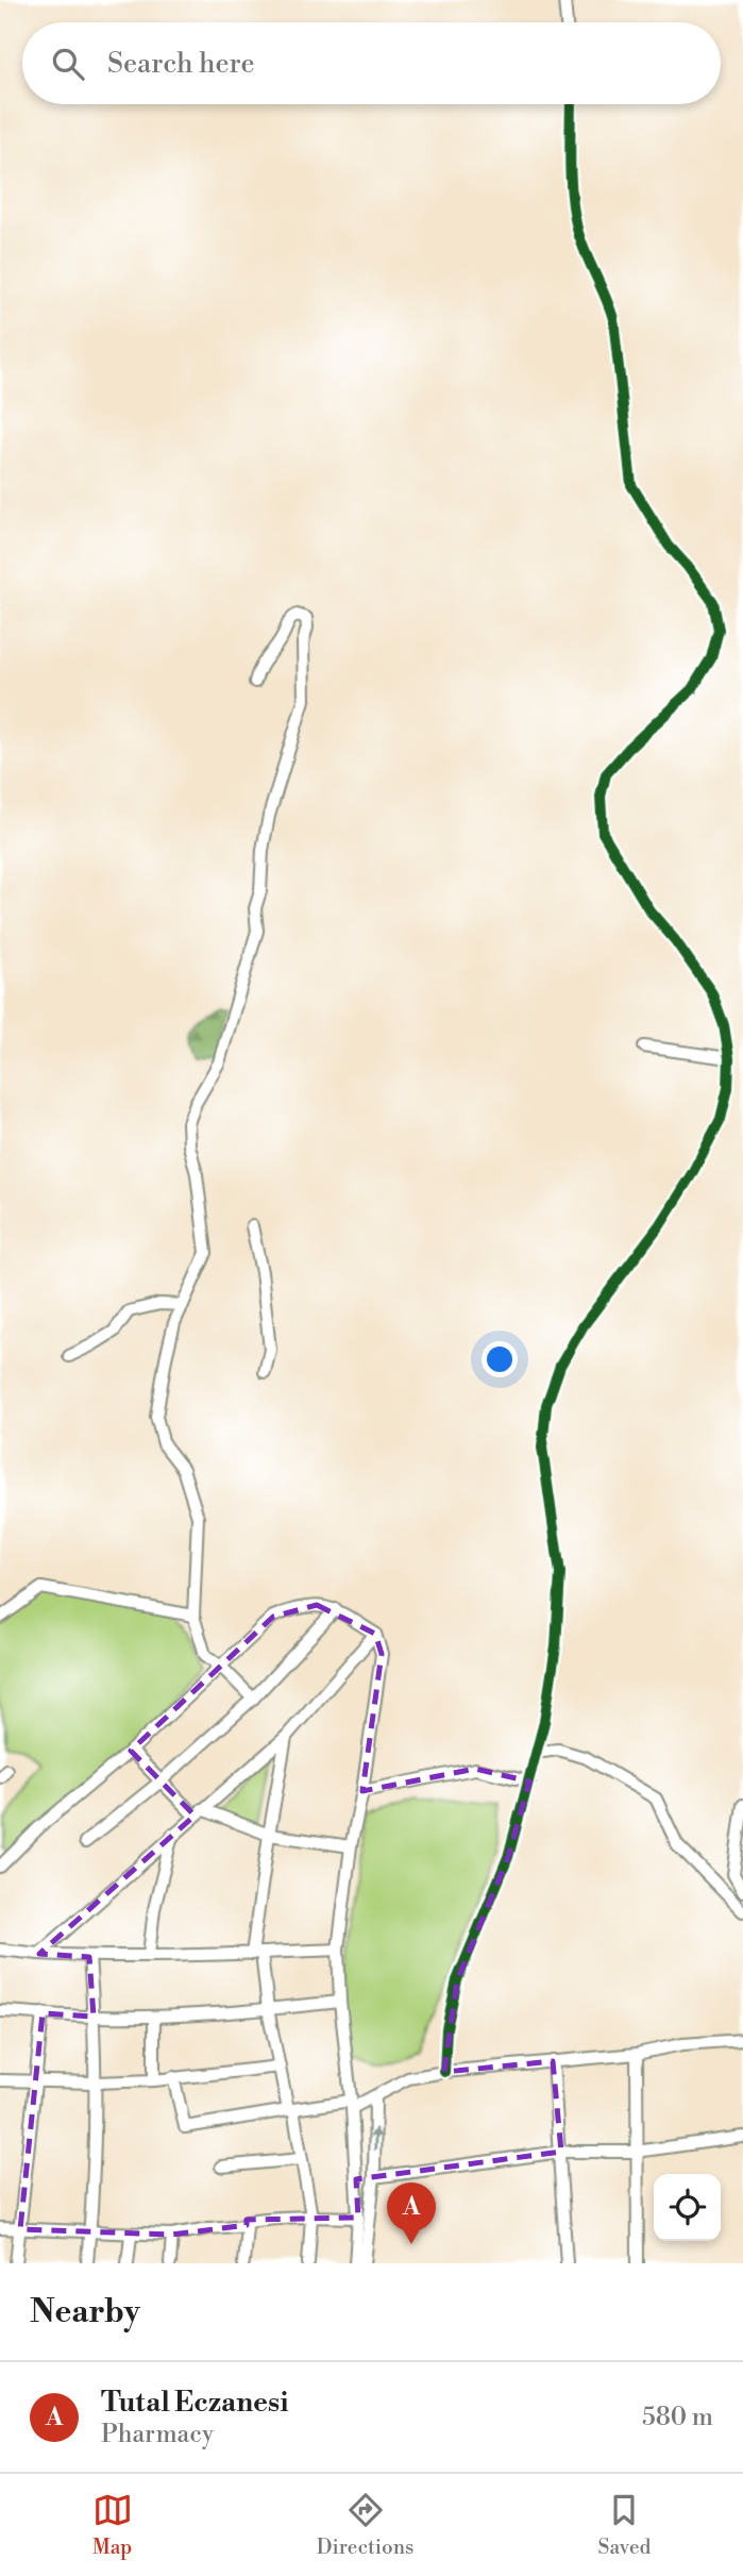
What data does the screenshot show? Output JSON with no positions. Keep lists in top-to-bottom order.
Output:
{
  "page": {
    "search": "Search here",
    "pins": "A",
    "heading": "Nearby",
    "list": [
      {
        "mark": "A",
        "name": "Tutal Eczanesi",
        "note": "Pharmacy",
        "value": "580 m"
      }
    ],
    "nav": ["Map", "Directions", "Saved"]
  }
}
